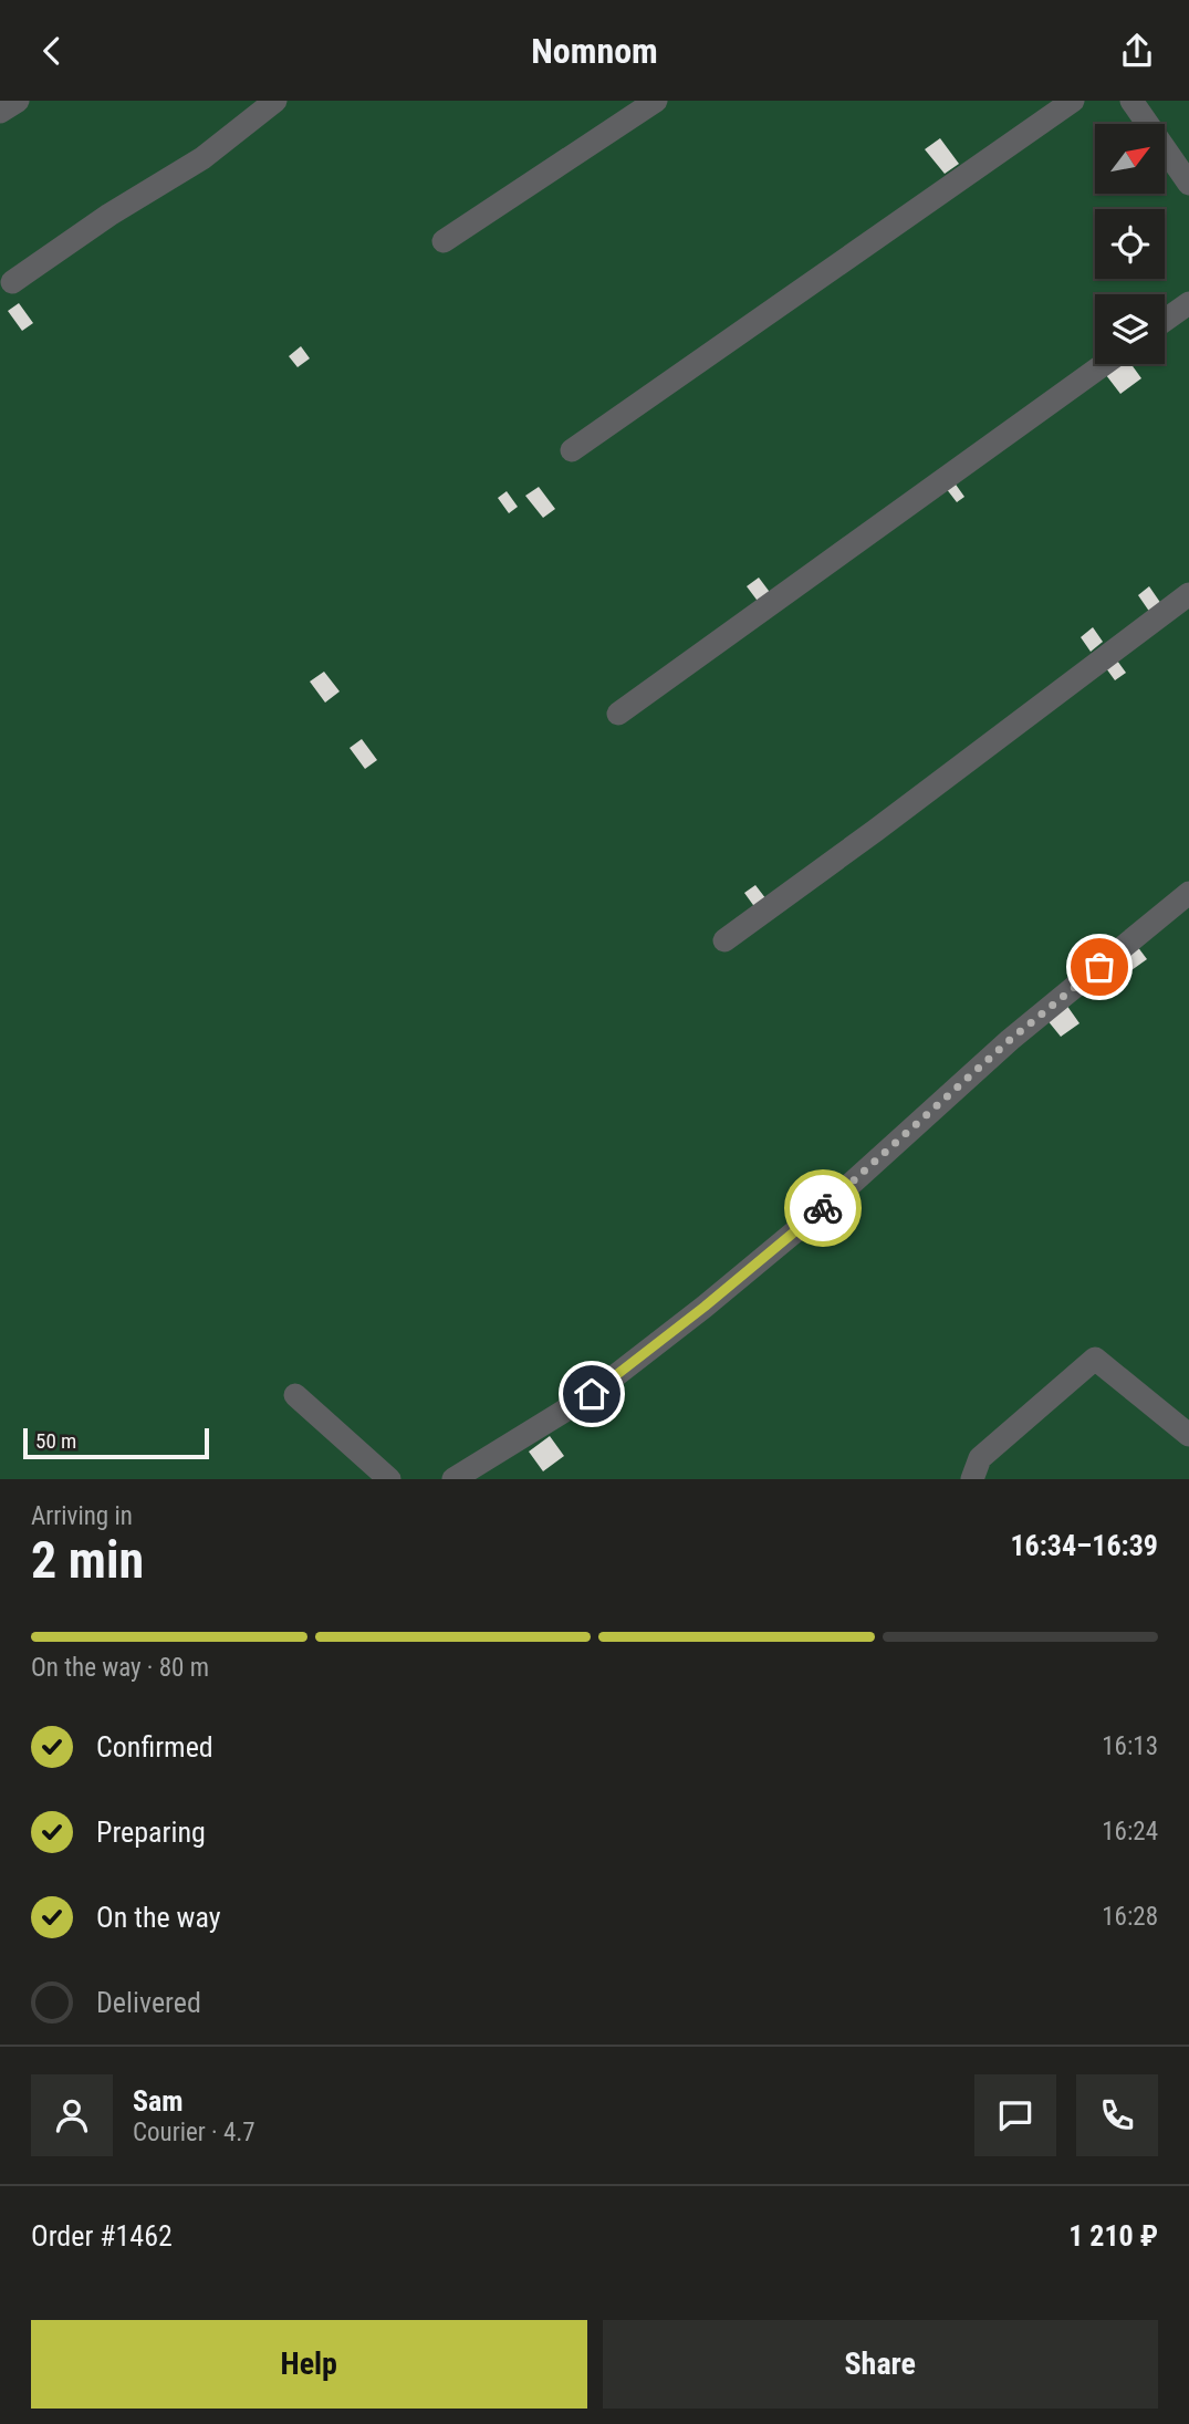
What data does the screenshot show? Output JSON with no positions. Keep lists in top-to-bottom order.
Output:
{
  "scale_bar": "50 m",
  "north": "top right",
  "page": {
    "header": "Nomnom",
    "scale": "50 m",
    "heading": ["2 min", "Arriving in", "16:34–16:39"],
    "panel": [
      "Sam",
      "Courier · 4.7",
      "Order #1462",
      "1 210 ₽"
    ],
    "bar": "On the way · 80 m",
    "list": [
      ["Confirmed", "16:13"],
      ["Preparing", "16:24"],
      ["On the way", "16:28"],
      "Delivered"
    ],
    "buttons": ["Help", "Share"]
  }
}
